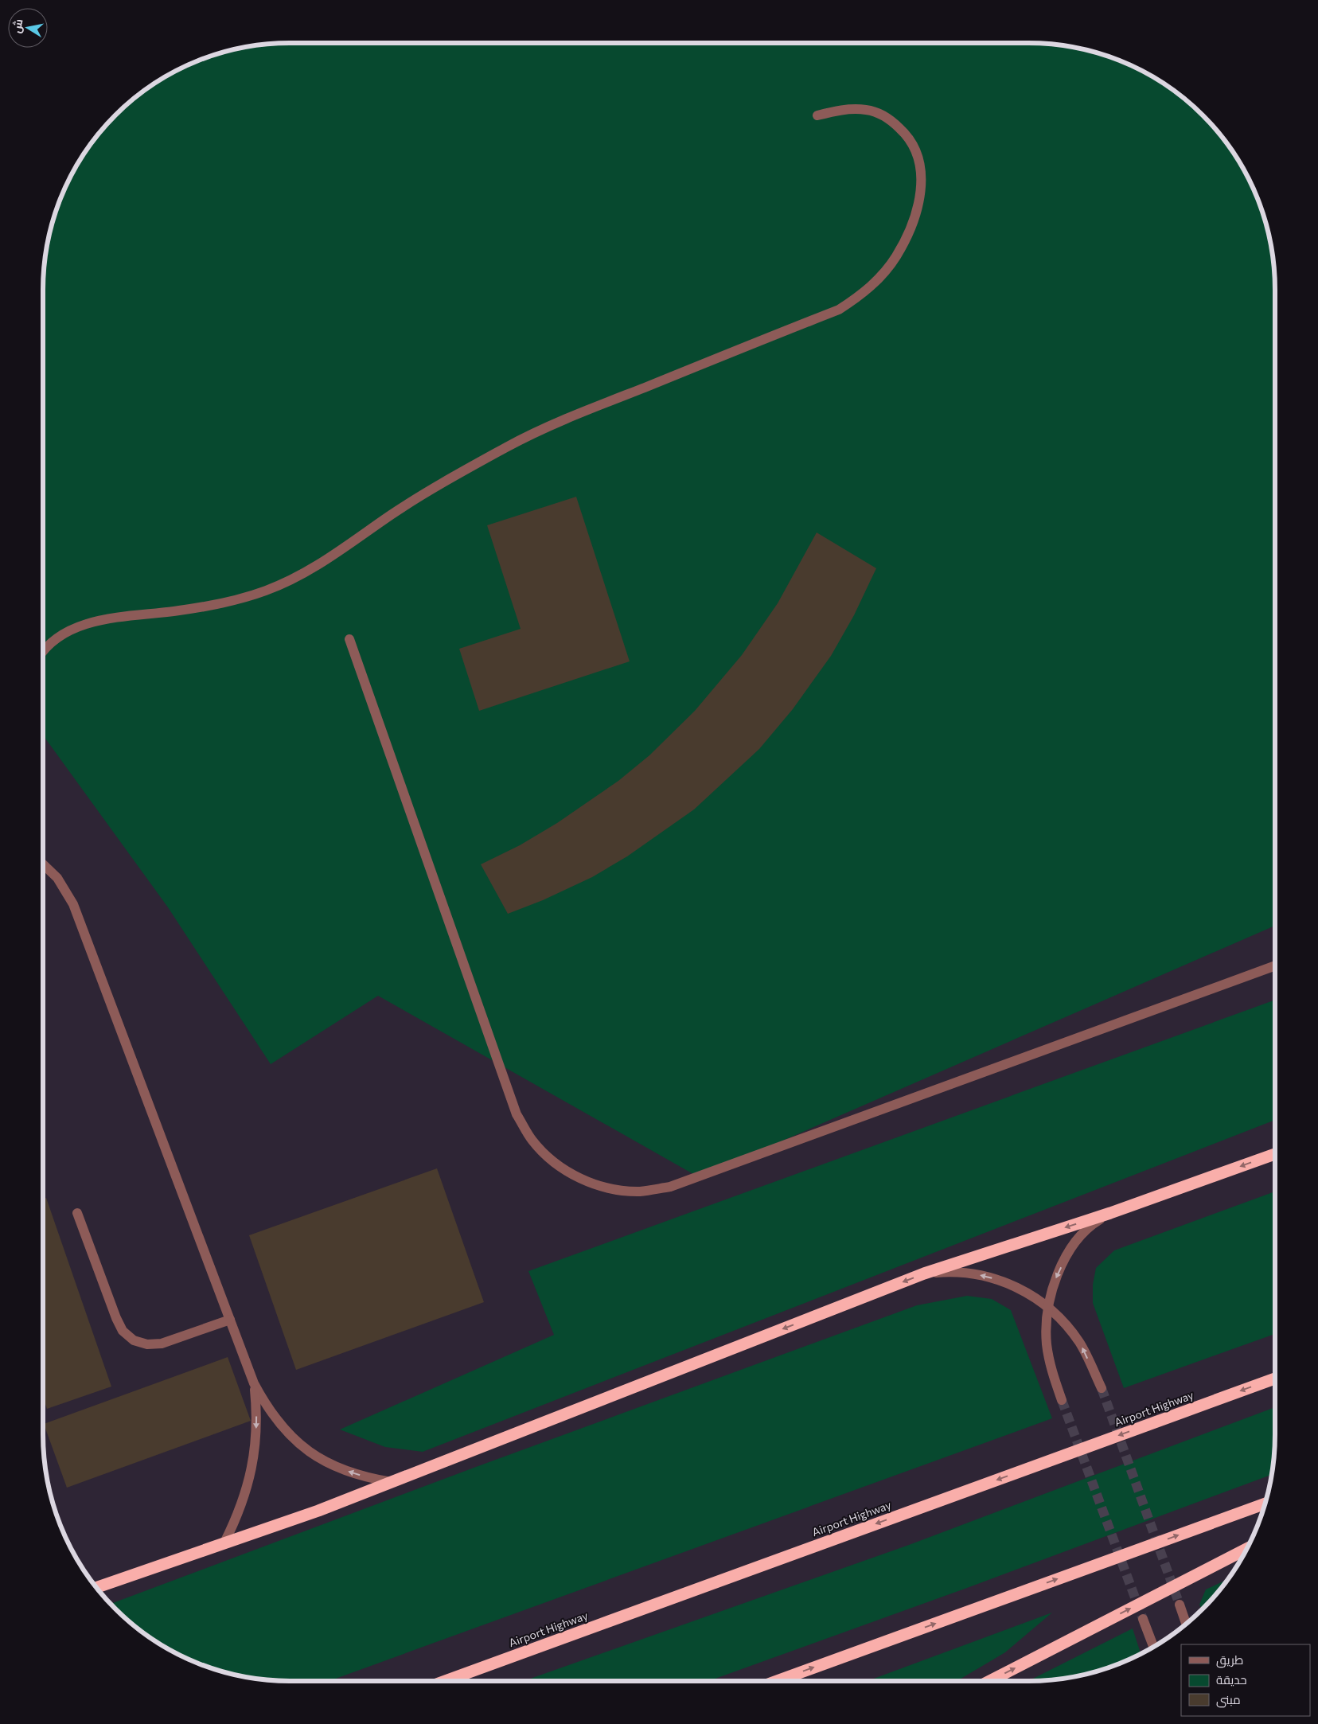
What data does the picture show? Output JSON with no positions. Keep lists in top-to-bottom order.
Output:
{
  "streets": {
    "highway": ["Airport Highway"]
  },
  "one_way": ["Airport Highway"],
  "legend": ["طريق", "حديقة", "مبنى"],
  "north": "left"
}
